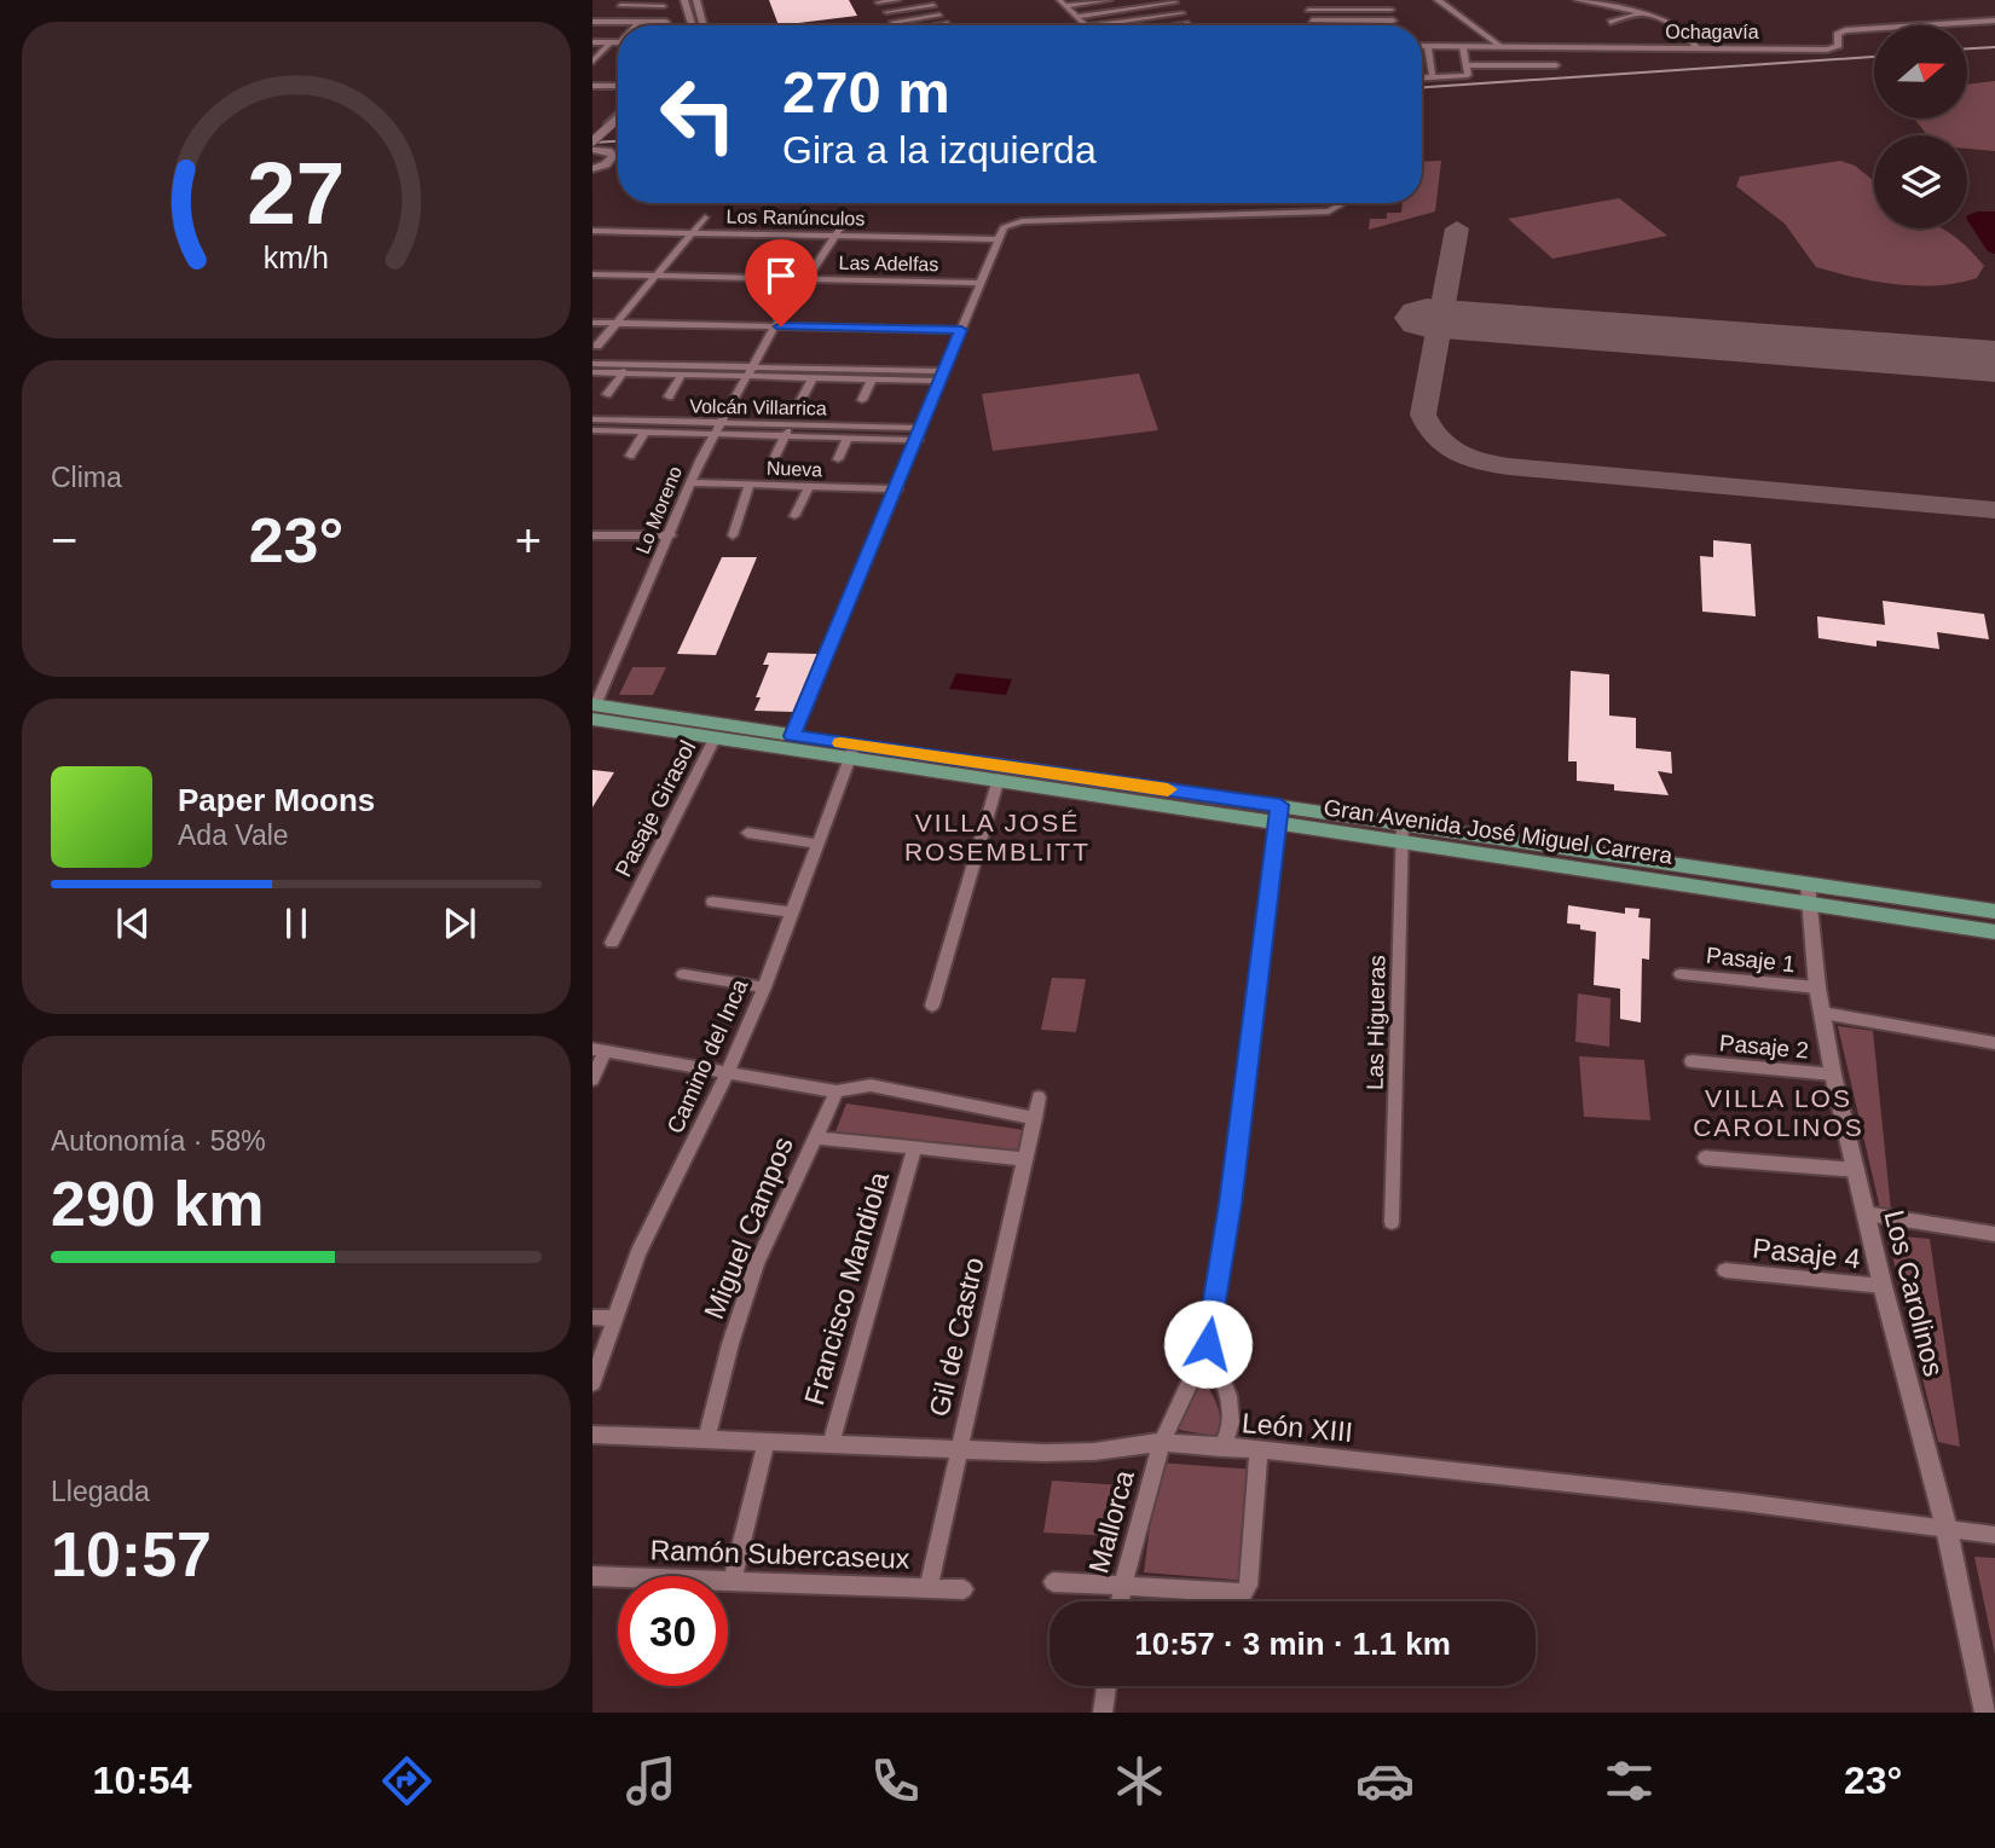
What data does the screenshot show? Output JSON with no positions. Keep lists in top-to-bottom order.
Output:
{
  "streets": {
    "main road": ["Ochagavía", "Gran Avenida José Miguel Carrera"],
    "street": [
      "Los Ranúnculos",
      "Las Adelfas",
      "Volcán Villarrica",
      "Nueva",
      "Lo Moreno",
      "Pasaje Girasol",
      "Pasaje 1",
      "Las Higueras",
      "Pasaje 2",
      "Camino del Inca",
      "Miguel Campos",
      "Pasaje 4",
      "Francisco Mandiola",
      "Los Carolinos",
      "Gil de Castro",
      "León XIII",
      "Mallorca",
      "Ramón Subercaseux"
    ]
  },
  "crossings": [
    ["Los Ranúnculos", "Lo Moreno"],
    ["Las Adelfas", "Lo Moreno"],
    ["Volcán Villarrica", "Lo Moreno"],
    ["Nueva", "Lo Moreno"],
    ["Lo Moreno", "Gran Avenida José Miguel Carrera"],
    ["Pasaje Girasol", "Gran Avenida José Miguel Carrera"],
    ["Gran Avenida José Miguel Carrera", "Las Higueras"],
    ["Gran Avenida José Miguel Carrera", "Camino del Inca"],
    ["Gran Avenida José Miguel Carrera", "Los Carolinos"],
    ["Pasaje 1", "Los Carolinos"],
    ["Pasaje 2", "Los Carolinos"],
    ["Miguel Campos", "León XIII"],
    ["Pasaje 4", "Los Carolinos"],
    ["Francisco Mandiola", "León XIII"],
    ["Los Carolinos", "León XIII"],
    ["Gil de Castro", "León XIII"],
    ["Gil de Castro", "Ramón Subercaseux"],
    ["León XIII", "Mallorca"]
  ],
  "districts": ["VILLA JOSÉ ROSEMBLITT", "VILLA LOS CAROLINOS"],
  "north": "right",
  "page": {
    "turn": ["270 m", "Gira a la izquierda"],
    "tile": [
      "Clima",
      ["Autonomía · 58%", "290 km"],
      ["Llegada", "10:57"]
    ],
    "heat": ["−", "23°", "+"],
    "song": ["Paper Moons", "Ada Vale"],
    "limit": "30",
    "trip": "10:57 · 3 min · 1.1 km",
    "tabs": ["10:54", "23°"],
    "gauge": ["27", "km/h"]
  }
}
